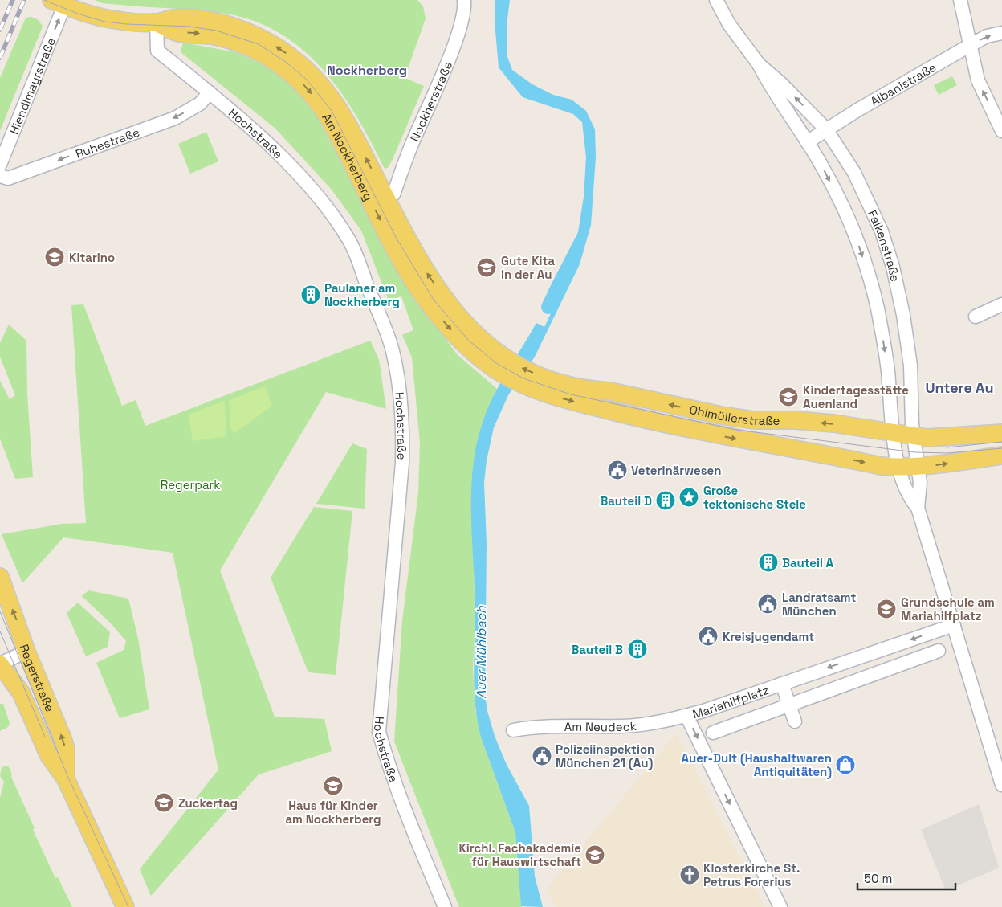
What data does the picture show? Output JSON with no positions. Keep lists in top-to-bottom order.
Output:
{
  "streets": {
    "main road": ["Am Nockherberg", "Ohlmüllerstraße", "Regerstraße"],
    "street": [
      "Albanistraße",
      "Hiendlmayrstraße",
      "Nockherstraße",
      "Hochstraße",
      "Ruhestraße",
      "Falkenstraße",
      "Mariahilfplatz",
      "Am Neudeck"
    ]
  },
  "crossings": [
    ["Albanistraße", "Falkenstraße"],
    ["Hiendlmayrstraße", "Am Nockherberg"],
    ["Nockherstraße", "Am Nockherberg"],
    ["Hochstraße", "Ruhestraße"],
    ["Hochstraße", "Am Nockherberg"],
    ["Am Nockherberg", "Ohlmüllerstraße"],
    ["Falkenstraße", "Ohlmüllerstraße"],
    ["Mariahilfplatz", "Am Neudeck"]
  ],
  "one_way": ["Hiendlmayrstraße", "Ruhestraße"],
  "districts": ["Nockherberg", "Untere Au"],
  "water": ["Auer Mühlbach"],
  "parks": ["Regerpark"],
  "places": {
    "school or university": [
      "Kitarino",
      "Gute Kita in der Au",
      "Kindertagesstätte Auenland",
      "Grundschule am Mariahilfplatz",
      "Haus für Kinder am Nockherberg",
      "Zuckertag",
      "Kirchl. Fachakademie für Hauswirtschaft"
    ],
    "building": [
      "Paulaner am Nockherberg",
      "Bauteil D",
      "Bauteil A",
      "Bauteil B"
    ],
    "public building": [
      "Veterinärwesen",
      "Landratsamt München",
      "Kreisjugendamt",
      "Polizeiinspektion München 21 (Au)"
    ],
    "place": ["Große tektonische Stele"],
    "shop": ["Auer-Dult (Haushaltwaren Antiquitäten)"],
    "church": ["Klosterkirche St. Petrus Forerius"]
  },
  "scale_bar": "50 m"
}
